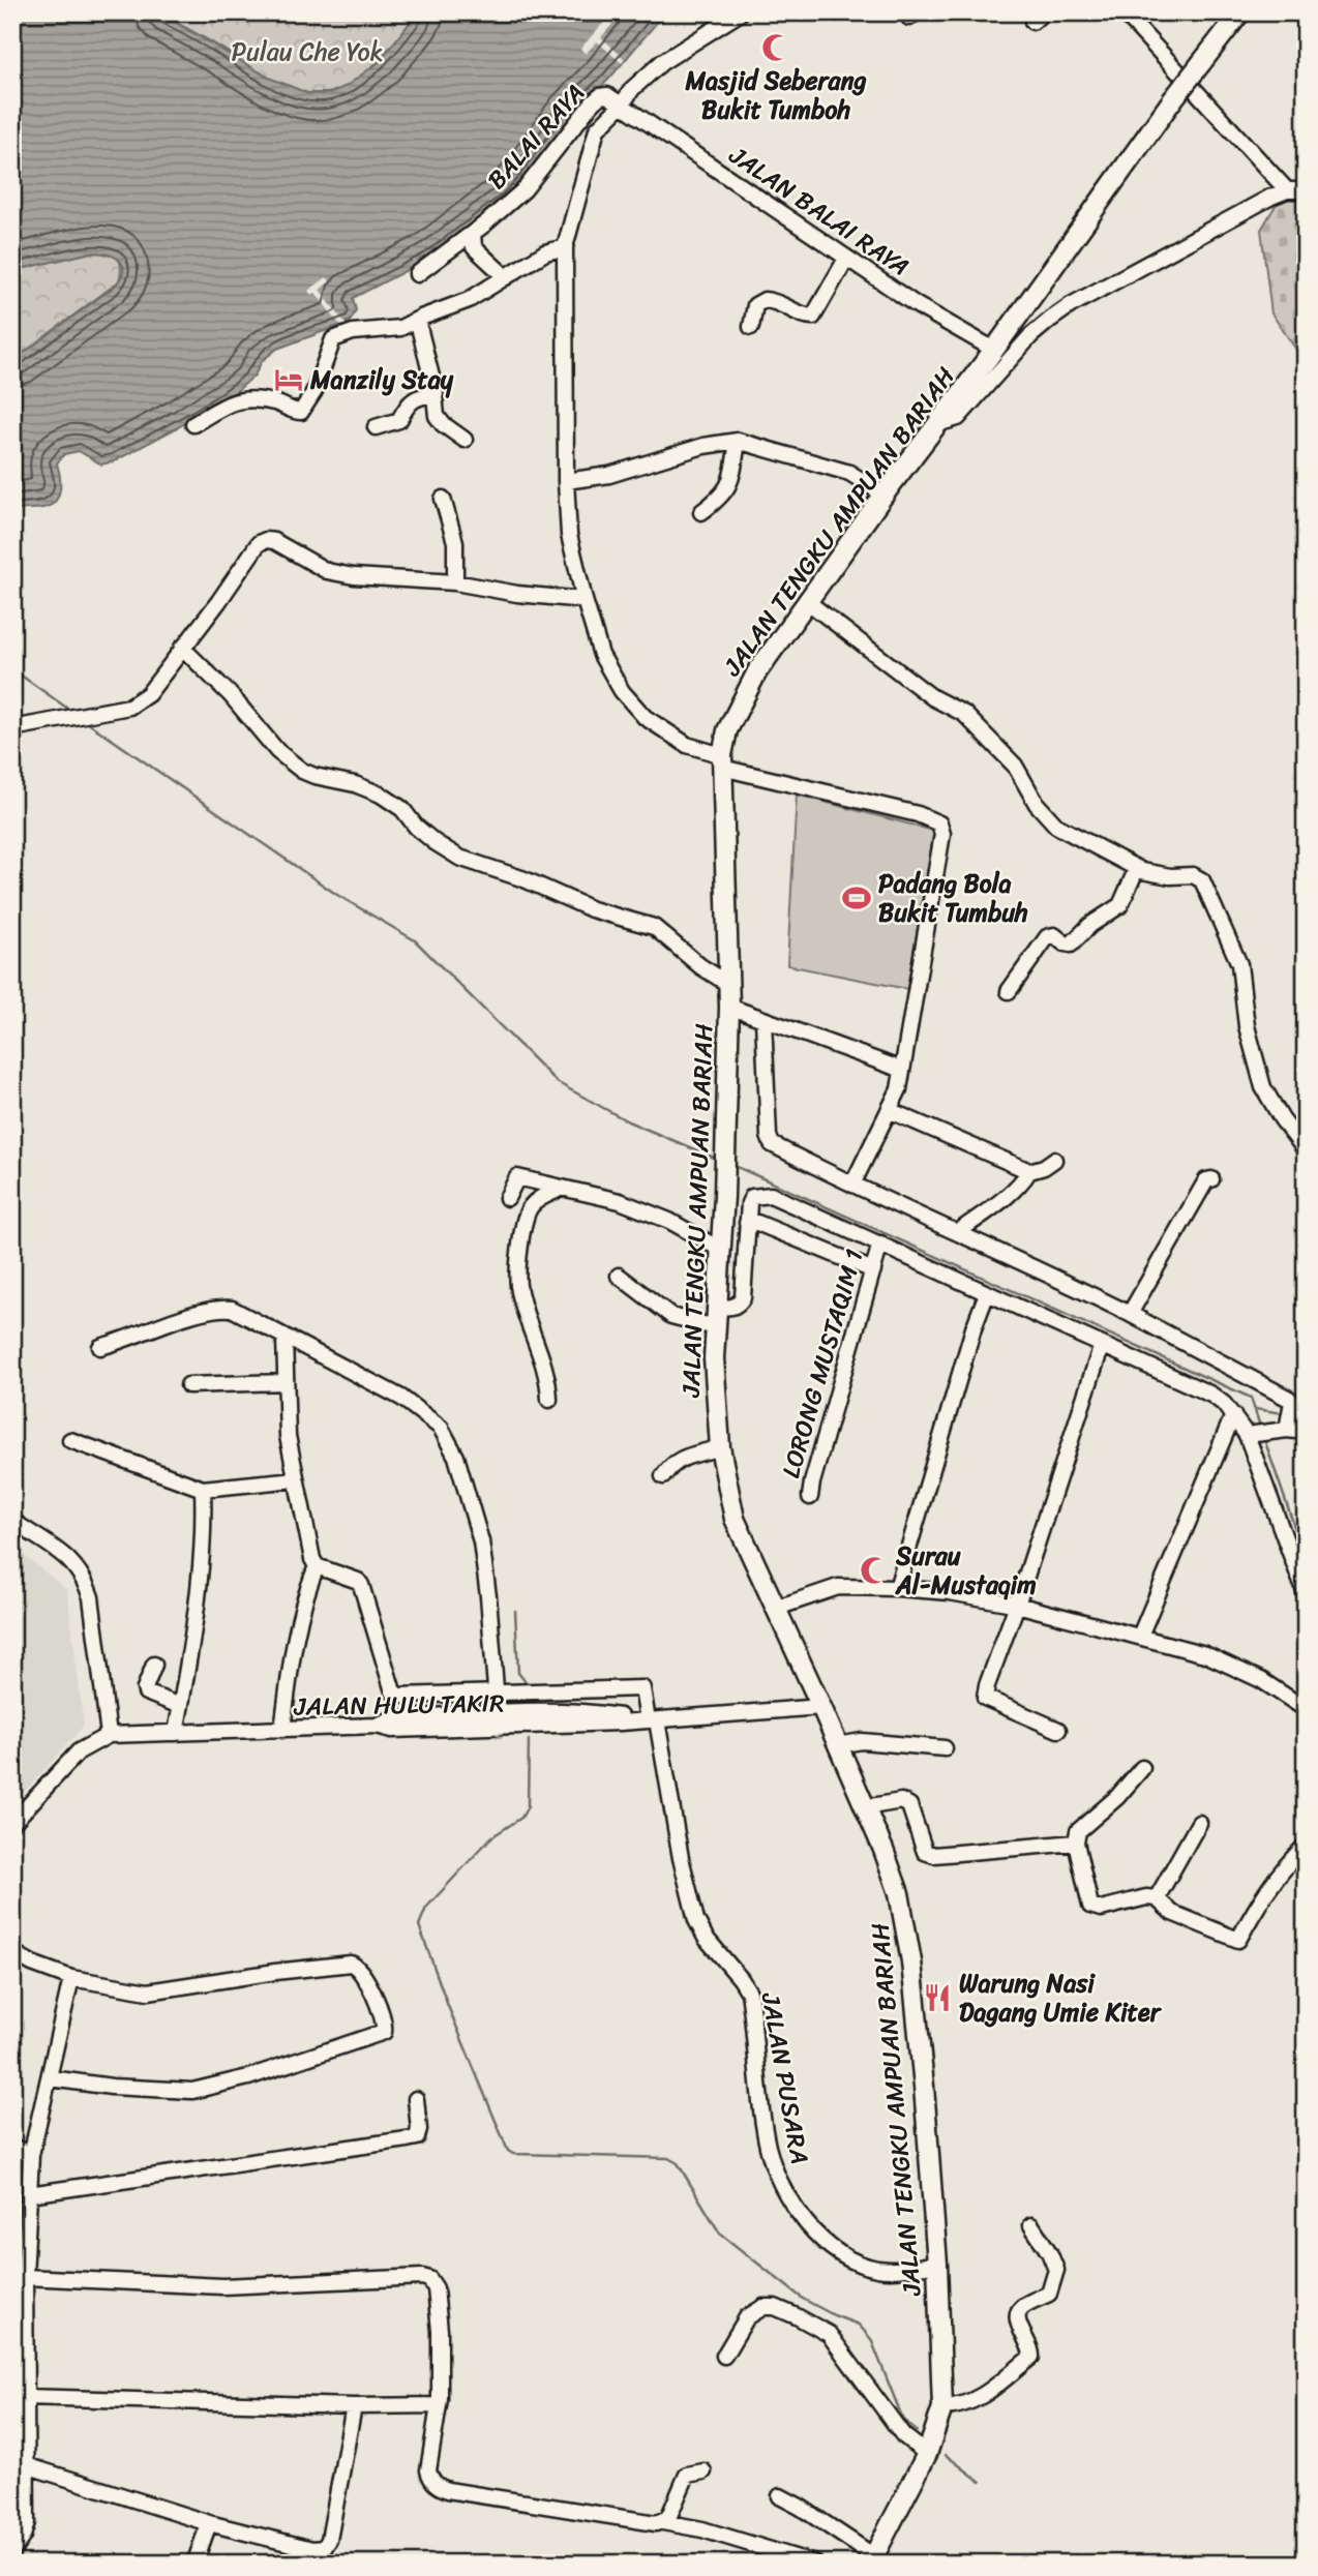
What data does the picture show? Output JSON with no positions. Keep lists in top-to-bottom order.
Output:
{
  "streets": {
    "main road": ["JALAN TENGKU AMPUAN BARIAH"],
    "street": [
      "BALAI RAYA",
      "JALAN BALAI RAYA",
      "LORONG MUSTAQIM 1",
      "JALAN HULU TAKIR",
      "JALAN PUSARA"
    ]
  },
  "crossings": [
    ["BALAI RAYA", "JALAN BALAI RAYA"],
    ["JALAN BALAI RAYA", "JALAN TENGKU AMPUAN BARIAH"],
    ["JALAN TENGKU AMPUAN BARIAH", "JALAN HULU TAKIR"],
    ["JALAN TENGKU AMPUAN BARIAH", "JALAN PUSARA"],
    ["JALAN HULU TAKIR", "JALAN PUSARA"]
  ],
  "parks": ["Pulau Che Yok"],
  "places": {
    "mosque": ["Masjid Seberang Bukit Tumboh", "Surau Al-Mustaqim"],
    "hotel": ["Manzily Stay"],
    "sports": ["Padang Bola Bukit Tumbuh"],
    "restaurant": ["Warung Nasi Dagang Umie Kiter"]
  }
}
